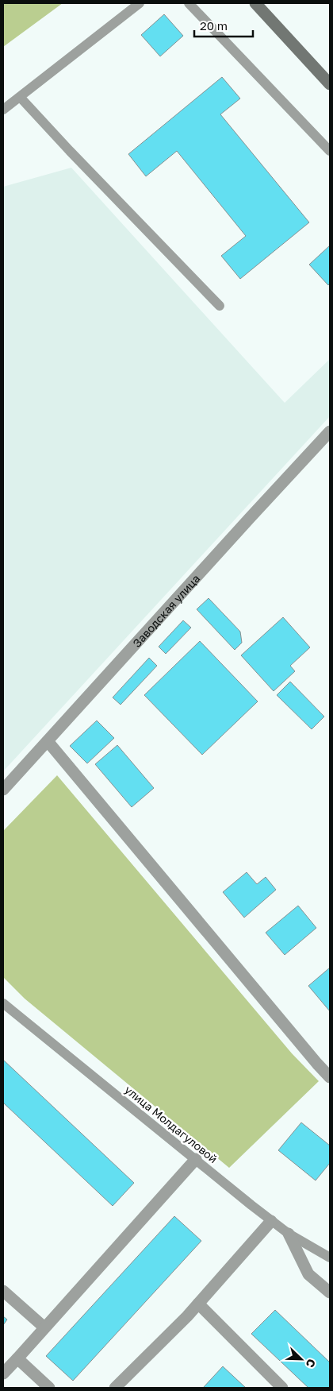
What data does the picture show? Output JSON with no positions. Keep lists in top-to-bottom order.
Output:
{
  "streets": {
    "street": ["Заводская улица"],
    "lane": ["улица Молдагуловой"]
  },
  "scale_bar": "20 m",
  "north": "bottom right"
}
